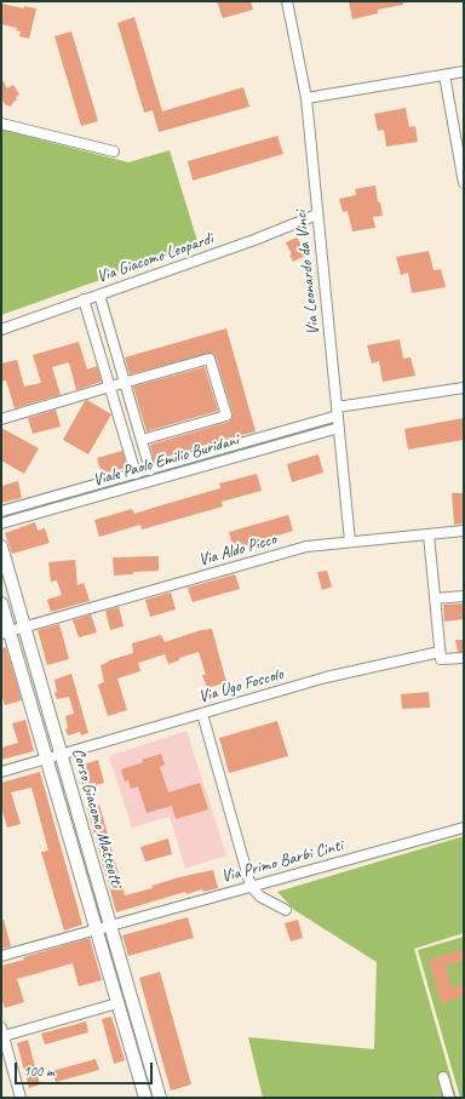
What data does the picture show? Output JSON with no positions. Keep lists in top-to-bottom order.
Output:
{
  "streets": {
    "street": [
      "Via Giacomo Leopardi",
      "Via Leonardo da Vinci",
      "Viale Paolo Emilio Buridani",
      "Via Aldo Picco",
      "Via Ugo Foscolo",
      "Corso Giacomo Matteotti",
      "Via Primo Barbi Cinti"
    ]
  },
  "crossings": [
    ["Via Giacomo Leopardi", "Via Leonardo da Vinci"],
    ["Via Leonardo da Vinci", "Viale Paolo Emilio Buridani"],
    ["Via Leonardo da Vinci", "Via Aldo Picco"],
    ["Via Aldo Picco", "Corso Giacomo Matteotti"],
    ["Via Ugo Foscolo", "Corso Giacomo Matteotti"],
    ["Corso Giacomo Matteotti", "Via Primo Barbi Cinti"]
  ],
  "scale_bar": "100 m"
}
